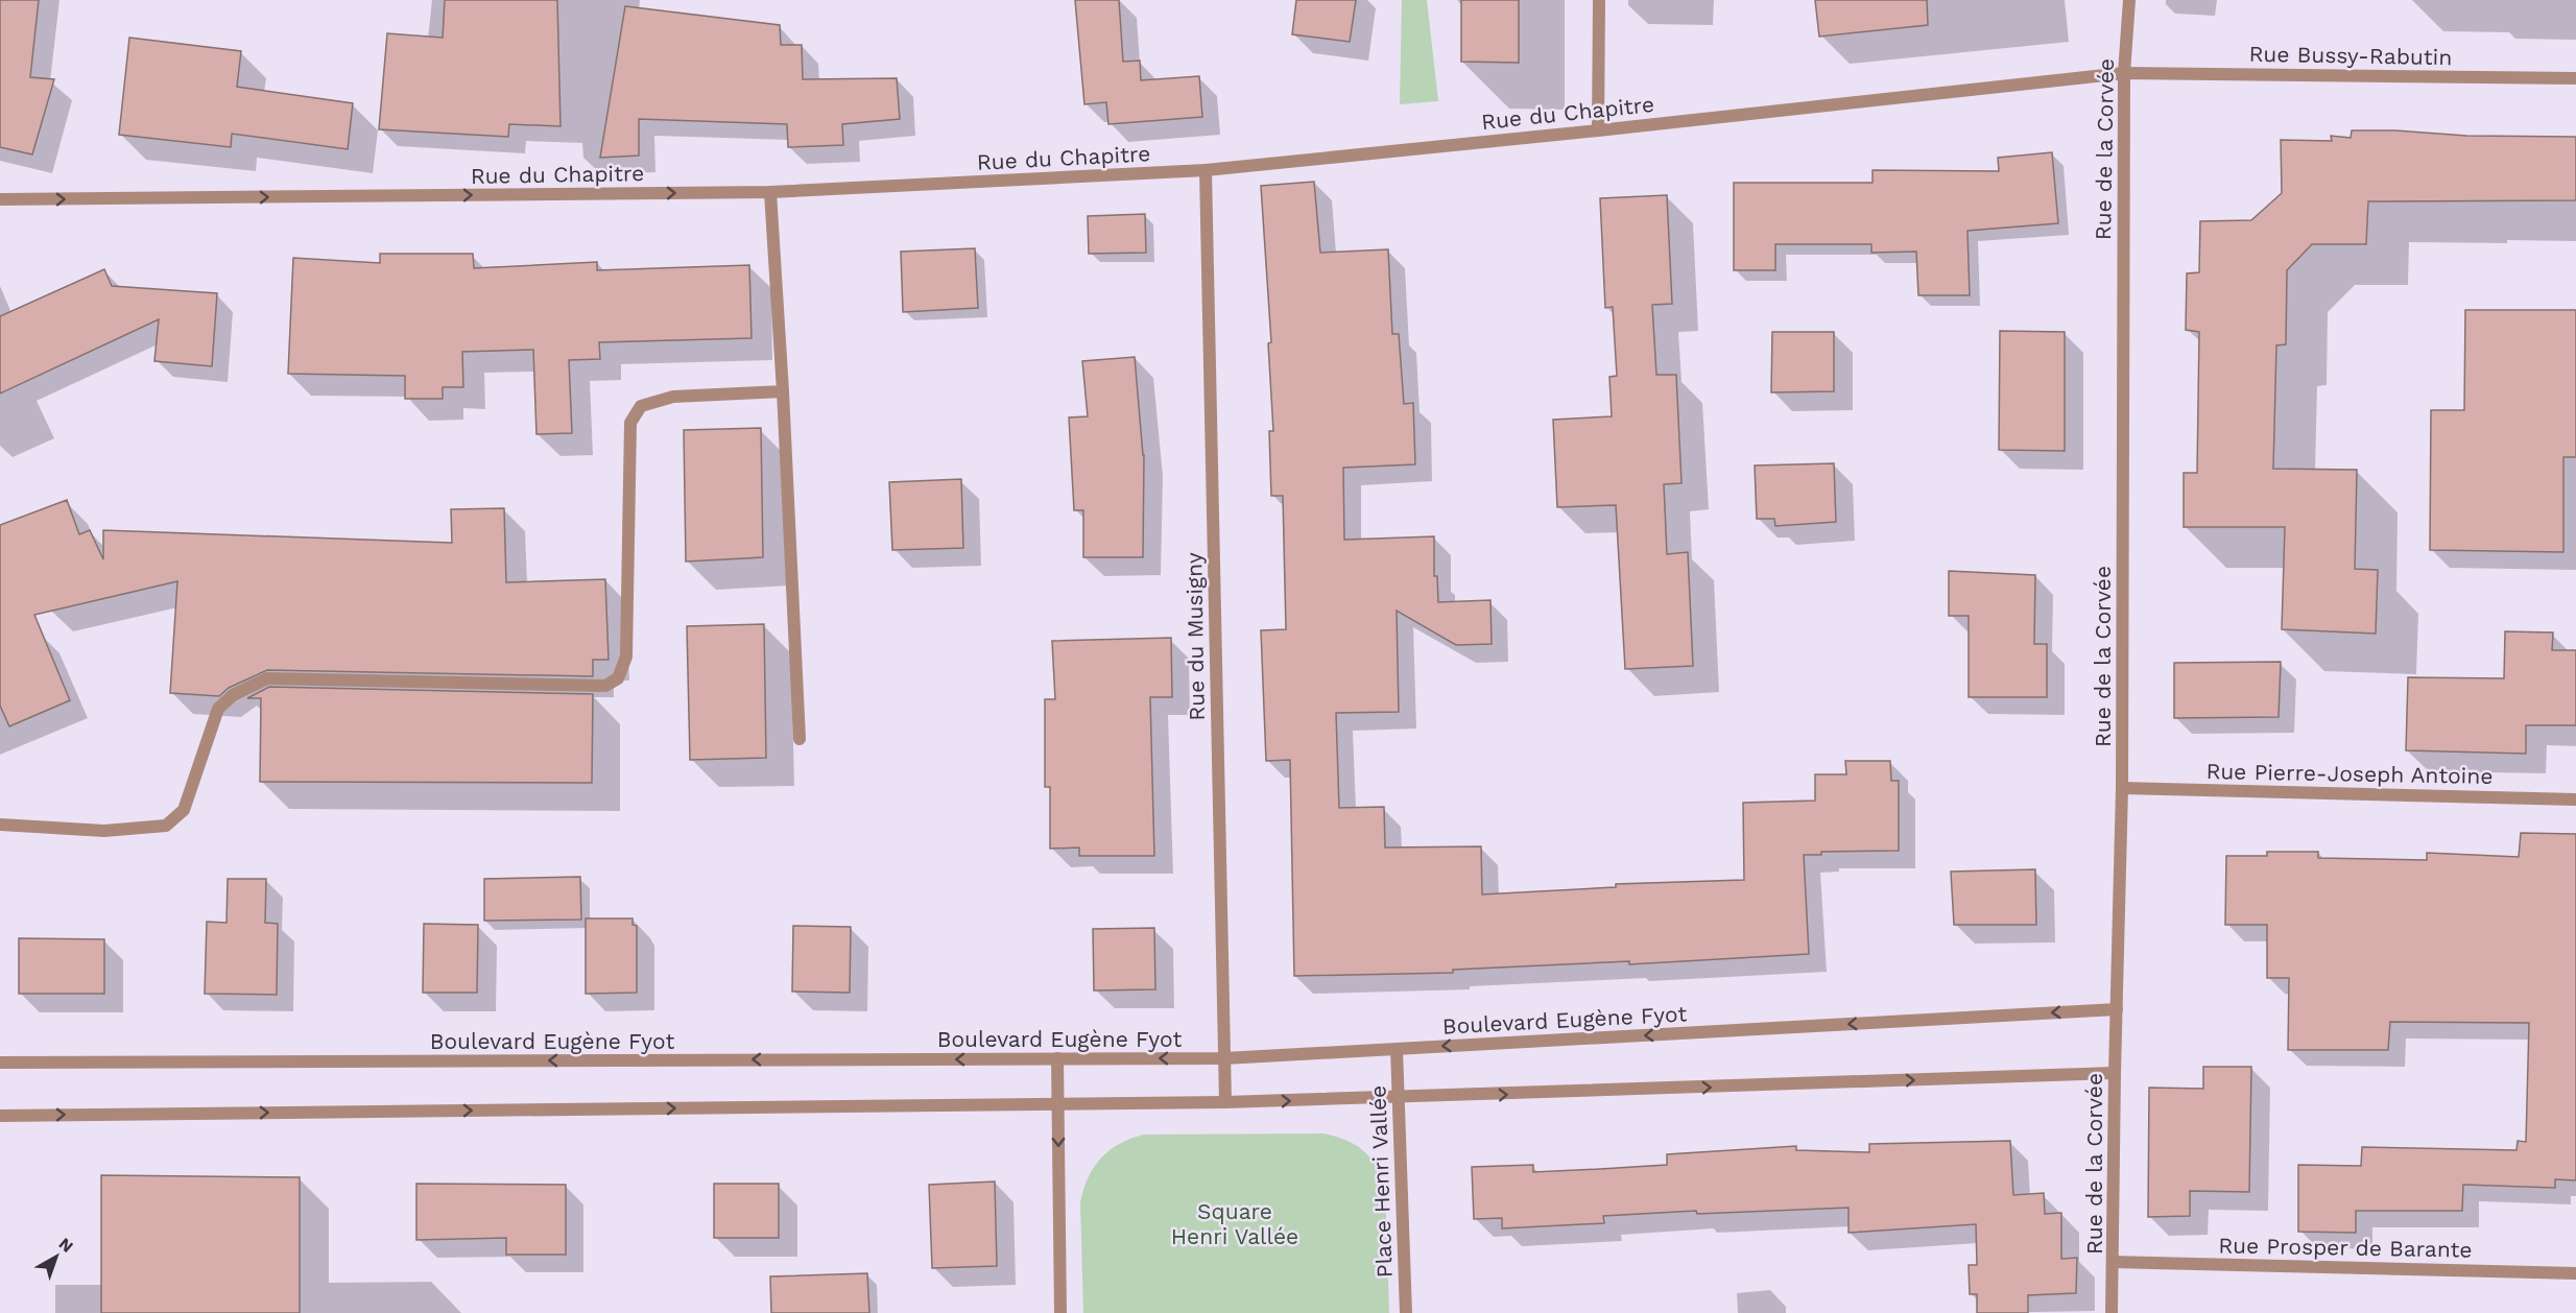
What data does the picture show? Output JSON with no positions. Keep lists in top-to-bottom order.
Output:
{
  "streets": {
    "street": [
      "Rue Bussy-Rabutin",
      "Rue du Chapitre",
      "Rue de la Corvée",
      "Rue du Musigny",
      "Rue Pierre-Joseph Antoine",
      "Boulevard Eugène Fyot",
      "Place Henri Vallée",
      "Rue Prosper de Barante"
    ]
  },
  "crossings": [
    ["Rue Bussy-Rabutin", "Rue du Chapitre"],
    ["Rue Bussy-Rabutin", "Rue de la Corvée"],
    ["Rue du Chapitre", "Rue de la Corvée"],
    ["Rue du Chapitre", "Rue du Musigny"],
    ["Rue de la Corvée", "Rue Pierre-Joseph Antoine"],
    ["Rue de la Corvée", "Boulevard Eugène Fyot"],
    ["Rue de la Corvée", "Rue Prosper de Barante"],
    ["Rue du Musigny", "Boulevard Eugène Fyot"],
    ["Boulevard Eugène Fyot", "Place Henri Vallée"]
  ],
  "one_way": ["Rue du Chapitre"],
  "parks": ["Square Henri Vallée"],
  "north": "top right"
}
